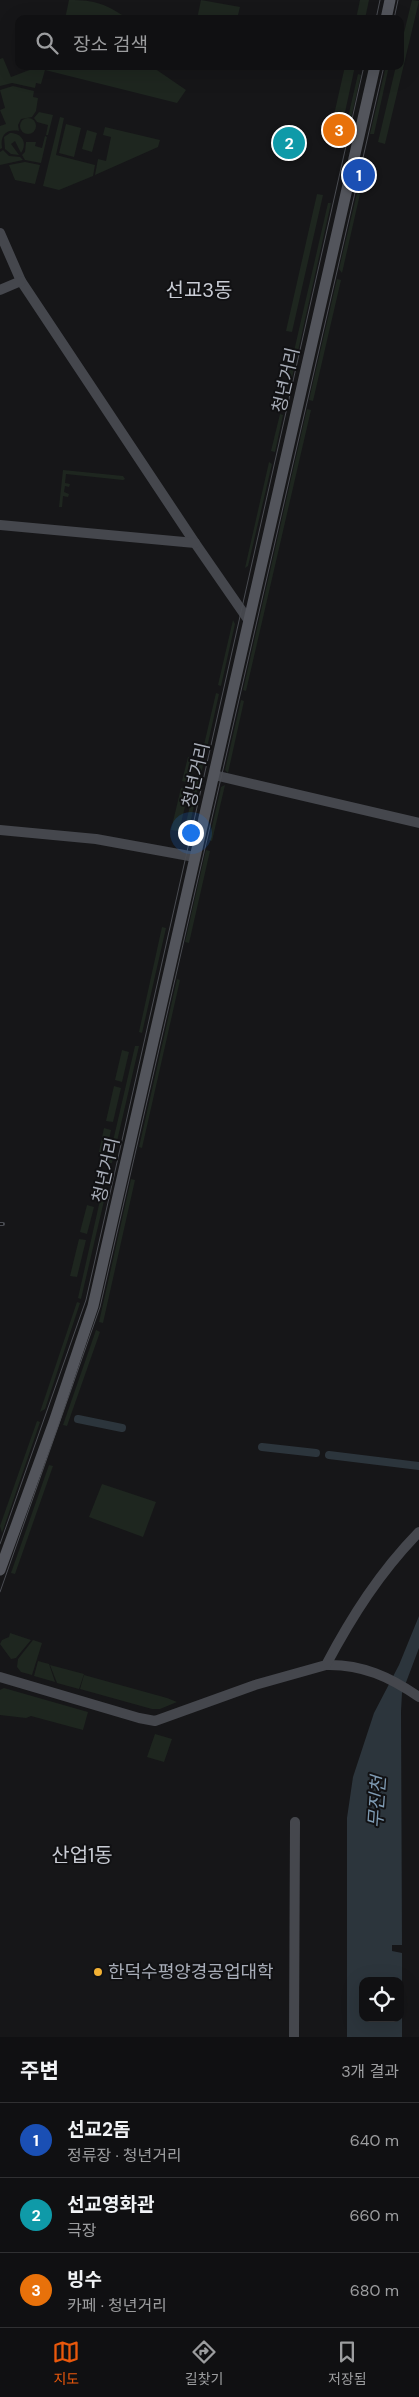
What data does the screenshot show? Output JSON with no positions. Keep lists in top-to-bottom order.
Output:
{
  "streets": {
    "main road": ["청년거리"]
  },
  "districts": ["선교3동", "산업1동"],
  "water": ["무진천"],
  "places": ["한덕수평양경공업대학"],
  "page": {
    "search": "장소 검색",
    "pins": ["3", "2", "1"],
    "heading": ["주변", "3개 결과"],
    "list": [
      {
        "mark": "1",
        "name": "선교2돔",
        "note": "정류장 · 청년거리",
        "value": "640 m"
      },
      {
        "mark": "2",
        "name": "선교영화관",
        "note": "극장",
        "value": "660 m"
      },
      {
        "mark": "3",
        "name": "빙수",
        "note": "카페 · 청년거리",
        "value": "680 m"
      }
    ],
    "nav": ["지도", "길찾기", "저장됨"]
  }
}
